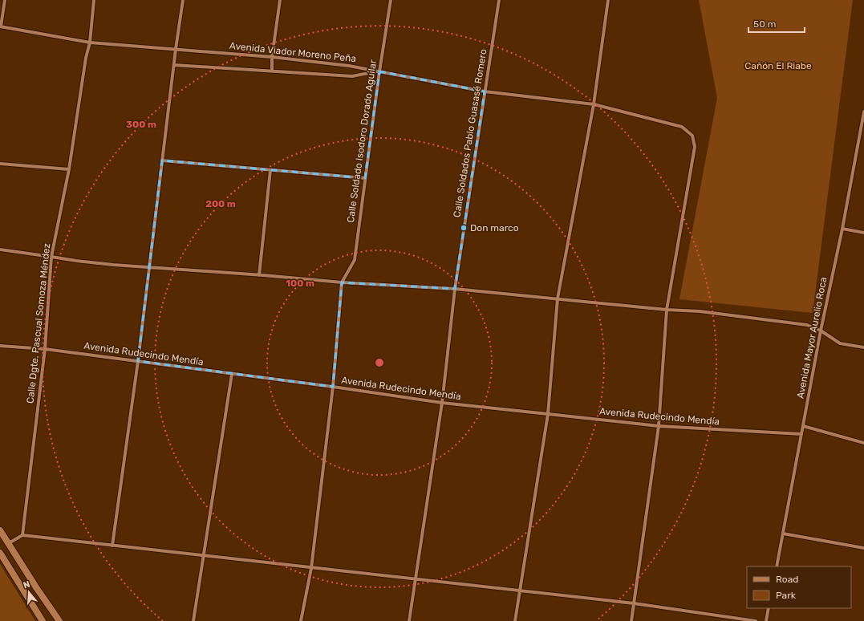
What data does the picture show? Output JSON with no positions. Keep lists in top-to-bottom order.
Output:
{
  "streets": {
    "street": [
      "Avenida Viador Moreno Peña",
      "Calle Soldados Pablo Guasasé Romero",
      "Calle Soldado Isodoro Dorado Aguilar",
      "Calle Dgte. Pascual Somoza Méndez",
      "Avenida Mayor Aurelio Roca",
      "Avenida Rudecindo Mendía"
    ]
  },
  "crossings": [
    ["Avenida Viador Moreno Peña", "Calle Soldado Isodoro Dorado Aguilar"],
    ["Avenida Viador Moreno Peña", "Calle Dgte. Pascual Somoza Méndez"],
    ["Calle Soldados Pablo Guasasé Romero", "Avenida Rudecindo Mendía"],
    ["Calle Dgte. Pascual Somoza Méndez", "Avenida Rudecindo Mendía"],
    ["Avenida Mayor Aurelio Roca", "Avenida Rudecindo Mendía"]
  ],
  "parks": ["Cañón El Riabe"],
  "places": ["Don marco"],
  "legend": ["Road", "Park"],
  "scale_bar": "50 m",
  "north": "top",
  "rings": ["300 m", "200 m", "100 m"]
}
